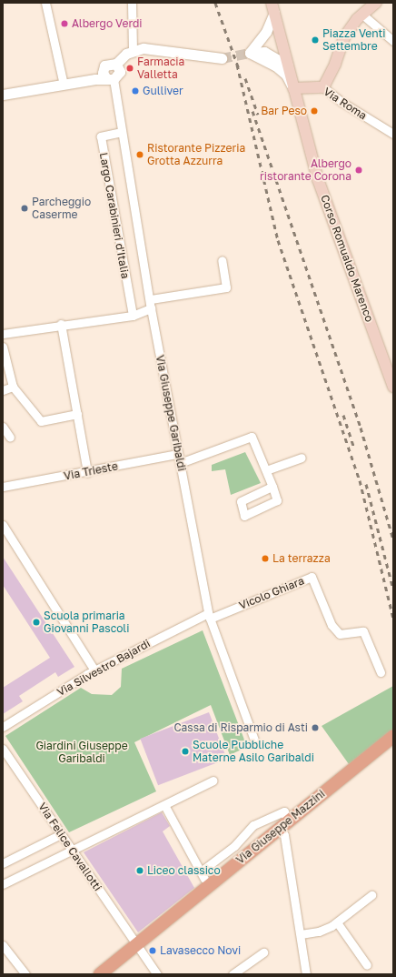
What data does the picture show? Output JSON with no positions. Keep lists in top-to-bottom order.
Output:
{
  "streets": {
    "main road": ["Via Roma", "Corso Romualdo Marenco", "Via Giuseppe Mazzini"],
    "street": [
      "Largo Carabinieri d'Italia",
      "Via Giuseppe Garibaldi",
      "Via Trieste",
      "Vicolo Ghiara",
      "Via Silvestro Bajardi",
      "Via Felice Cavallotti"
    ]
  },
  "crossings": [
    ["Via Roma", "Corso Romualdo Marenco"],
    ["Largo Carabinieri d'Italia", "Via Giuseppe Garibaldi"],
    ["Via Giuseppe Garibaldi", "Via Trieste"],
    ["Via Giuseppe Garibaldi", "Vicolo Ghiara"],
    ["Via Giuseppe Garibaldi", "Via Silvestro Bajardi"],
    ["Vicolo Ghiara", "Via Silvestro Bajardi"],
    ["Via Giuseppe Mazzini", "Via Felice Cavallotti"]
  ],
  "parks": ["Giardini Giuseppe Garibaldi"],
  "places": [
    "Albergo Verdi",
    "Piazza Venti Settembre",
    "Farmacia Valletta",
    "Gulliver",
    "Bar Peso",
    "Ristorante Pizzeria Grotta Azzurra",
    "Albergo ristorante Corona",
    "Parcheggio Caserme",
    "La terrazza",
    "Scuola primaria Giovanni Pascoli",
    "Cassa di Risparmio di Asti",
    "Scuole Pubbliche Materne Asilo Garibaldi",
    "Liceo classico",
    "Lavasecco Novi"
  ]
}
